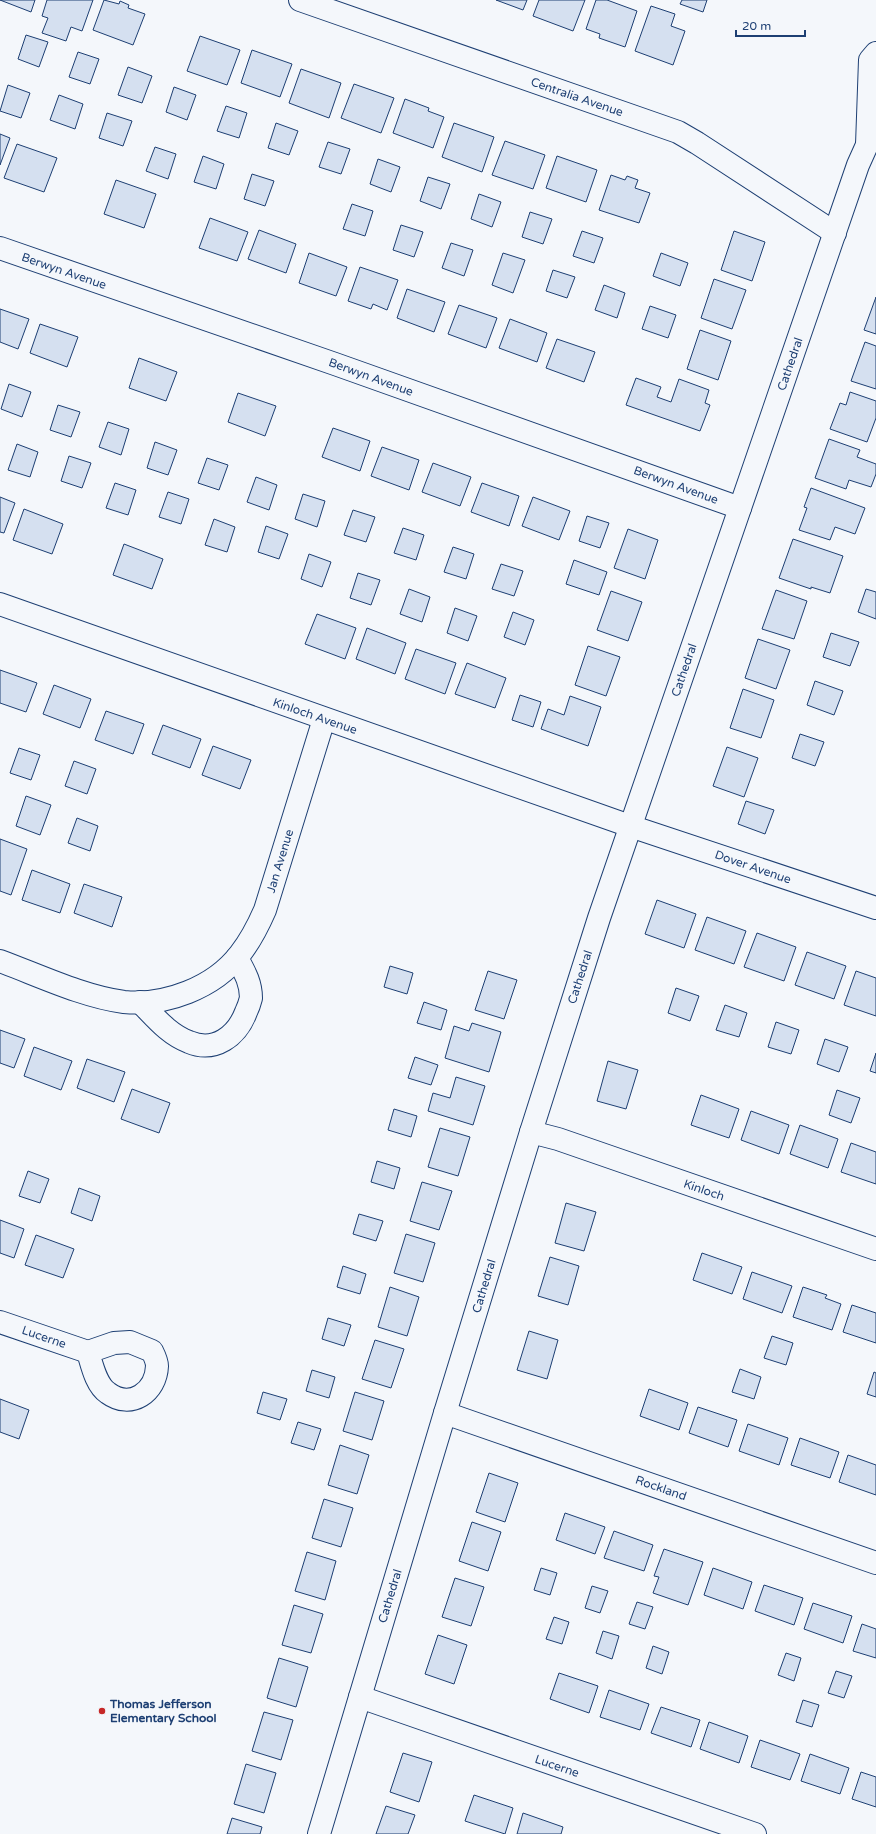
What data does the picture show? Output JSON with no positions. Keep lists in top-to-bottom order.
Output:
{
  "streets": {
    "street": [
      "Centralia Avenue",
      "Berwyn Avenue",
      "Cathedral",
      "Kinloch Avenue",
      "Jan Avenue",
      "Dover Avenue",
      "Kinloch",
      "Lucerne",
      "Rockland"
    ]
  },
  "crossings": [
    ["Centralia Avenue", "Cathedral"],
    ["Berwyn Avenue", "Cathedral"],
    ["Cathedral", "Kinloch Avenue"],
    ["Cathedral", "Dover Avenue"],
    ["Cathedral", "Kinloch"],
    ["Cathedral", "Lucerne"],
    ["Cathedral", "Rockland"],
    ["Kinloch Avenue", "Jan Avenue"],
    ["Kinloch Avenue", "Dover Avenue"]
  ],
  "places": ["Thomas Jefferson Elementary School"],
  "scale_bar": "20 m"
}
